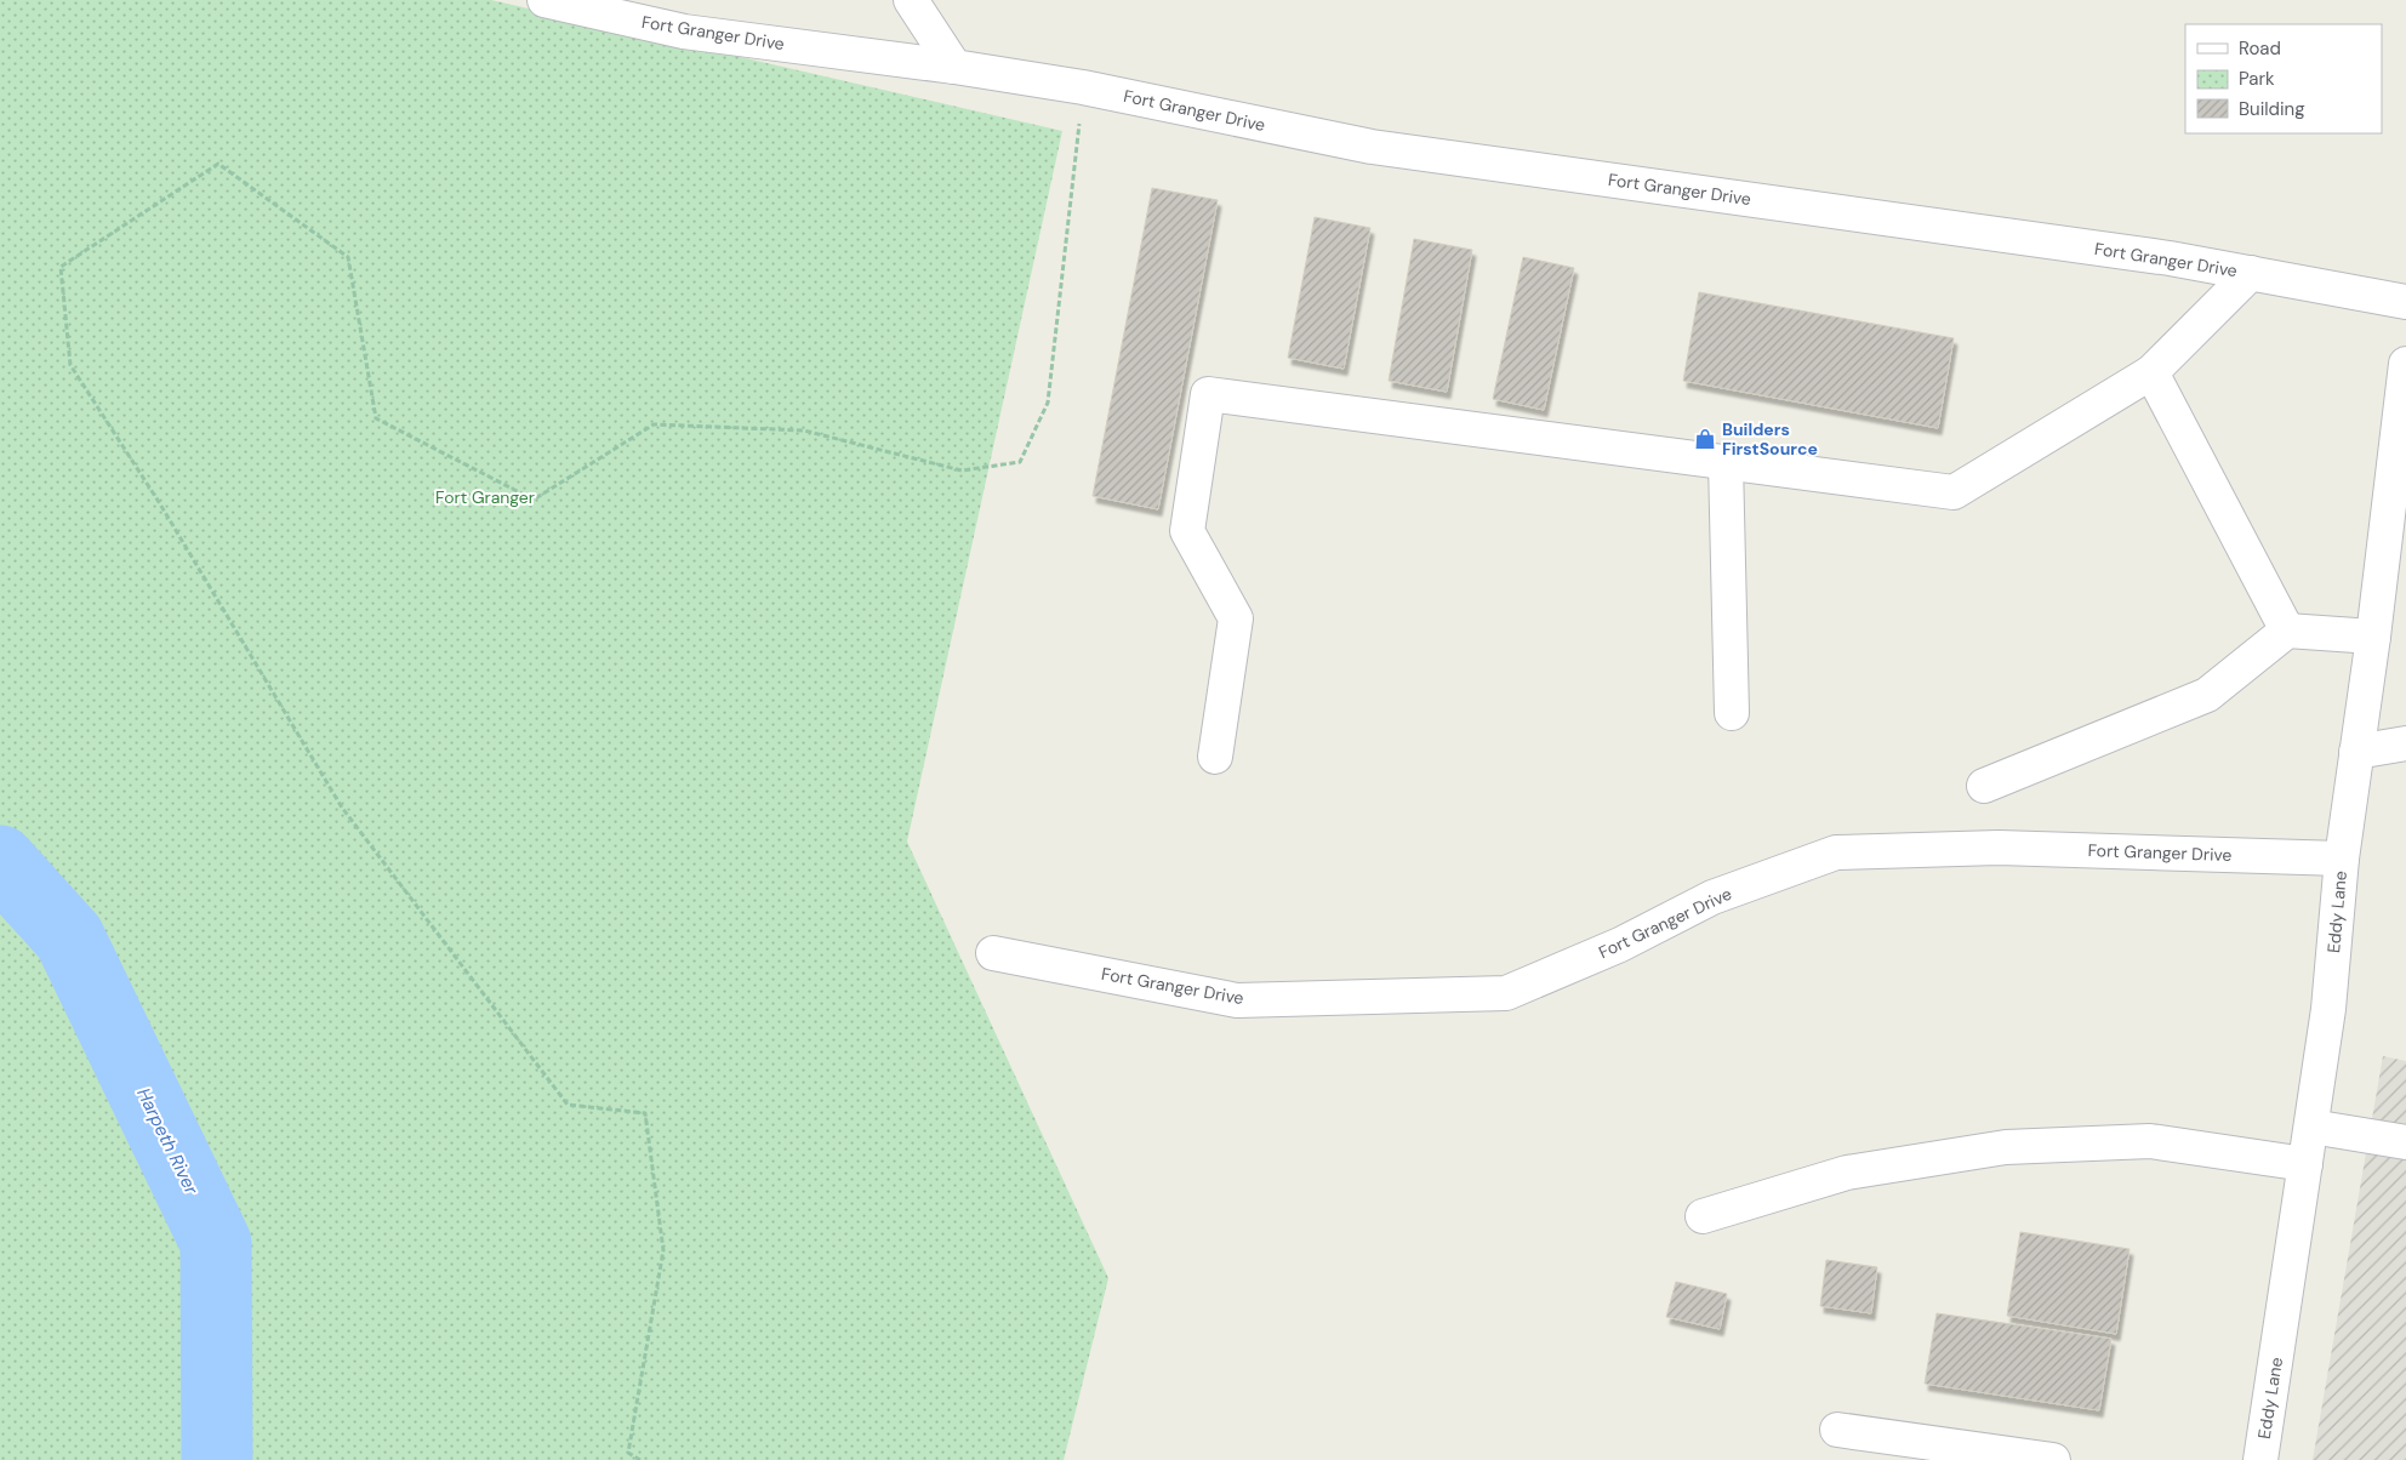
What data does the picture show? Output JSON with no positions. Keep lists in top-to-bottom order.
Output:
{
  "streets": {
    "street": ["Fort Granger Drive", "Eddy Lane"]
  },
  "crossings": [
    ["Fort Granger Drive", "Eddy Lane"]
  ],
  "water": ["Harpeth River"],
  "parks": ["Fort Granger"],
  "places": {
    "shop": ["Builders FirstSource"]
  },
  "legend": ["Road", "Park", "Building"]
}
